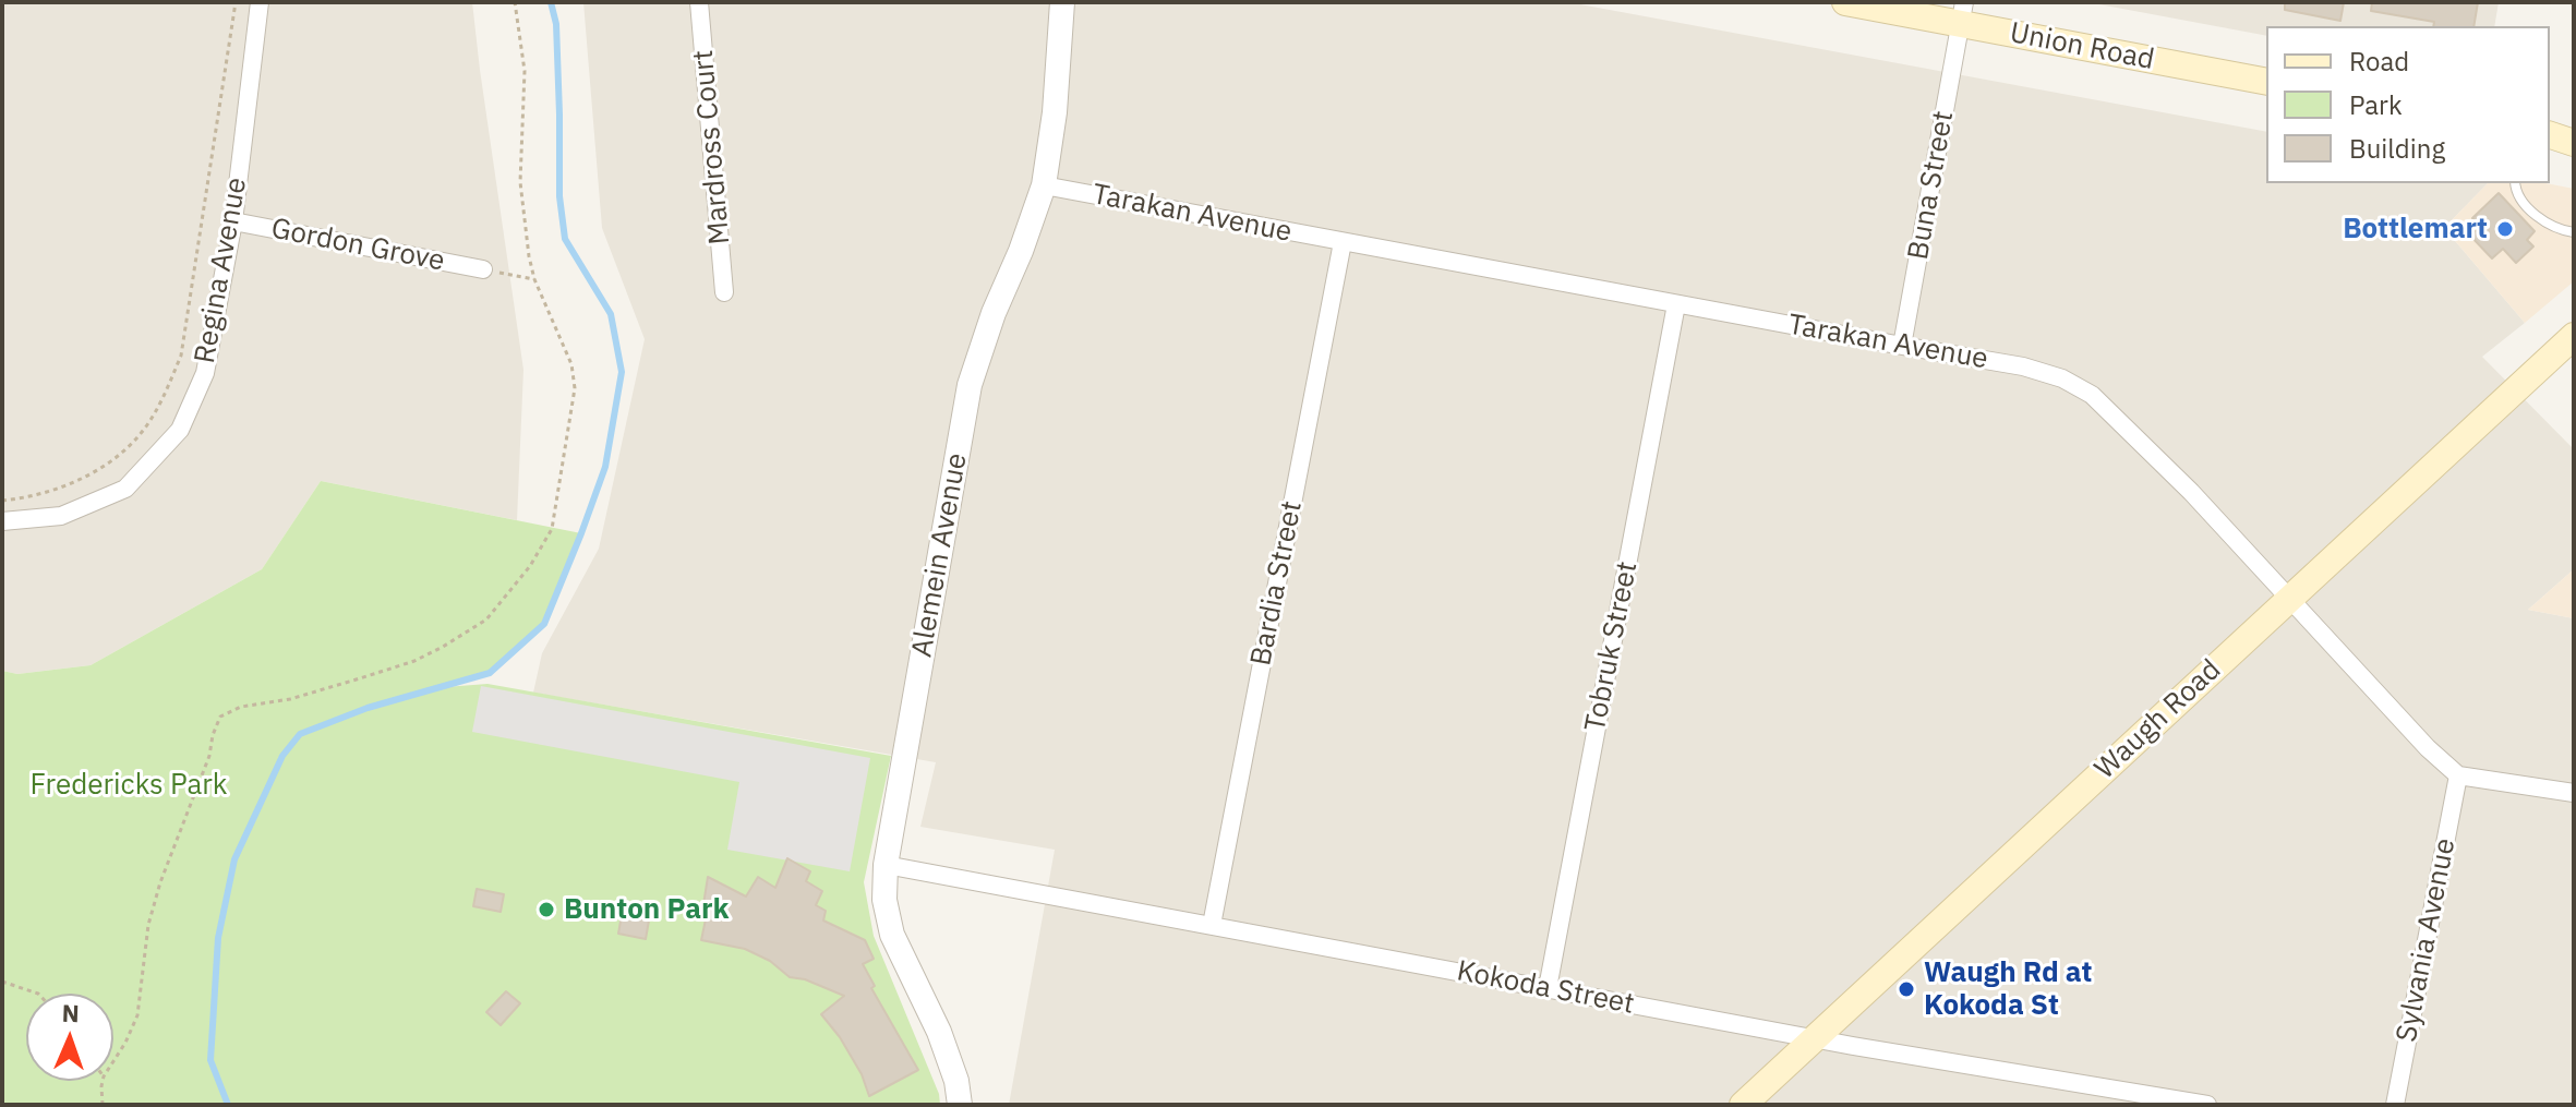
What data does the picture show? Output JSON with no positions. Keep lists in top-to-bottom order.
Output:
{
  "streets": {
    "main road": ["Union Road", "Waugh Road"],
    "street": [
      "Mardross Court",
      "Buna Street",
      "Tarakan Avenue",
      "Gordon Grove",
      "Regina Avenue",
      "Alemein Avenue",
      "Bardia Street",
      "Tobruk Street",
      "Sylvania Avenue",
      "Kokoda Street"
    ]
  },
  "crossings": [
    ["Union Road", "Buna Street"],
    ["Buna Street", "Tarakan Avenue"],
    ["Tarakan Avenue", "Alemein Avenue"],
    ["Tarakan Avenue", "Bardia Street"],
    ["Tarakan Avenue", "Tobruk Street"],
    ["Tarakan Avenue", "Waugh Road"],
    ["Tarakan Avenue", "Sylvania Avenue"],
    ["Gordon Grove", "Regina Avenue"],
    ["Alemein Avenue", "Kokoda Street"],
    ["Bardia Street", "Kokoda Street"],
    ["Tobruk Street", "Kokoda Street"],
    ["Waugh Road", "Kokoda Street"]
  ],
  "parks": ["Fredericks Park"],
  "places": ["Bottlemart", "Bunton Park", "Waugh Rd at Kokoda St"],
  "legend": ["Road", "Park", "Building"],
  "north": "top"
}
